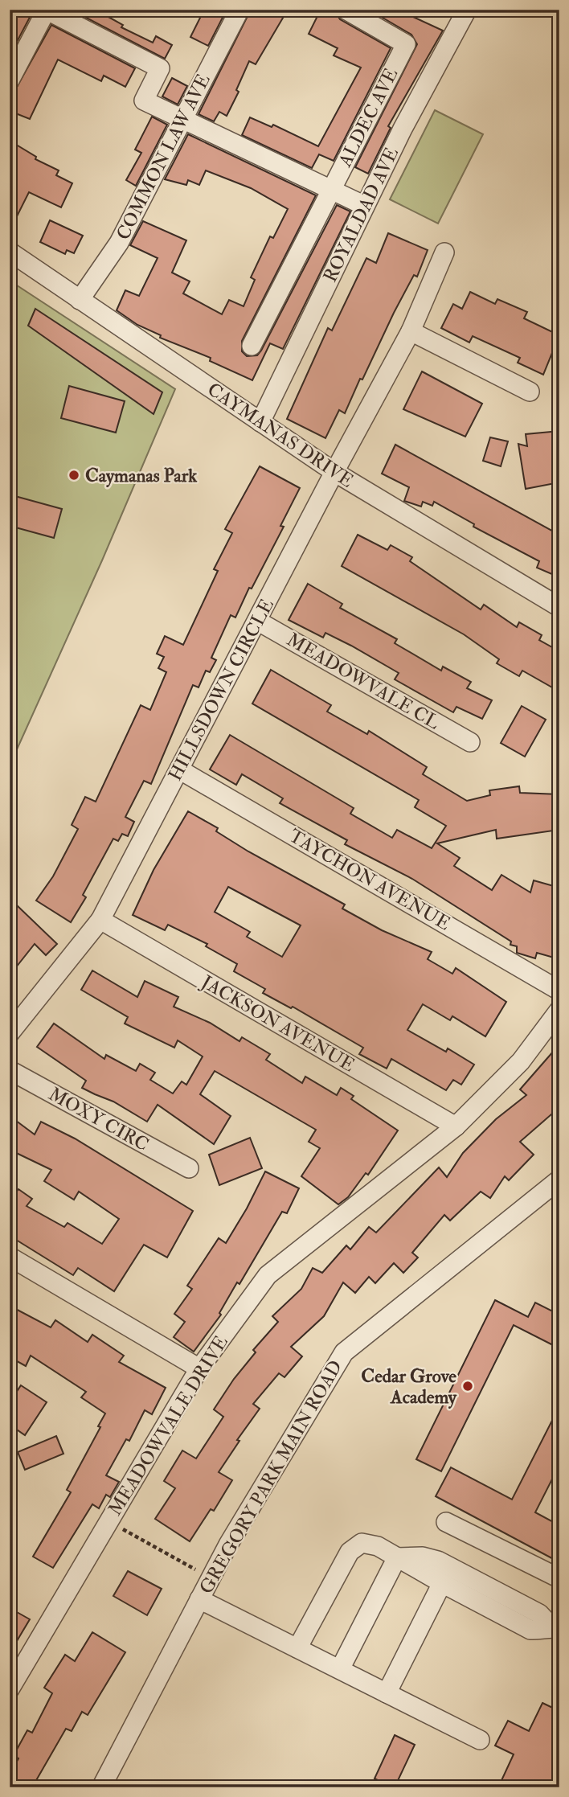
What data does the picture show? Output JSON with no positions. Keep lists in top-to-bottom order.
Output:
{
  "streets": {
    "street": [
      "ALDEC AVE",
      "COMMON LAW AVE",
      "ROYALDAD AVE",
      "CAYMANAS DRIVE",
      "MEADOWVALE CL",
      "HILLSDOWN CIRCLE",
      "TAYCHON AVENUE",
      "JACKSON AVENUE",
      "MOXY CIRC",
      "MEADOWVALE DRIVE",
      "GREGORY PARK MAIN ROAD"
    ]
  },
  "crossings": [
    ["COMMON LAW AVE", "CAYMANAS DRIVE"],
    ["ROYALDAD AVE", "CAYMANAS DRIVE"],
    ["CAYMANAS DRIVE", "HILLSDOWN CIRCLE"],
    ["MEADOWVALE CL", "HILLSDOWN CIRCLE"],
    ["HILLSDOWN CIRCLE", "TAYCHON AVENUE"],
    ["HILLSDOWN CIRCLE", "JACKSON AVENUE"],
    ["JACKSON AVENUE", "MEADOWVALE DRIVE"]
  ],
  "places": ["Caymanas Park", "Cedar Grove Academy"]
}
